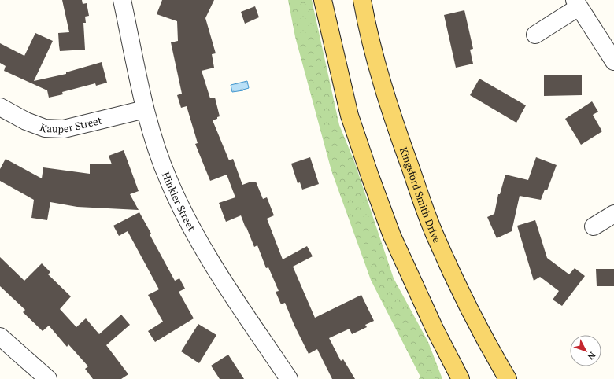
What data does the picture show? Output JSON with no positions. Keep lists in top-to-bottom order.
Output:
{
  "streets": {
    "main road": ["Kingsford Smith Drive"],
    "street": ["Kauper Street", "Hinkler Street"]
  },
  "crossings": [
    ["Kauper Street", "Hinkler Street"]
  ],
  "north": "bottom right"
}
